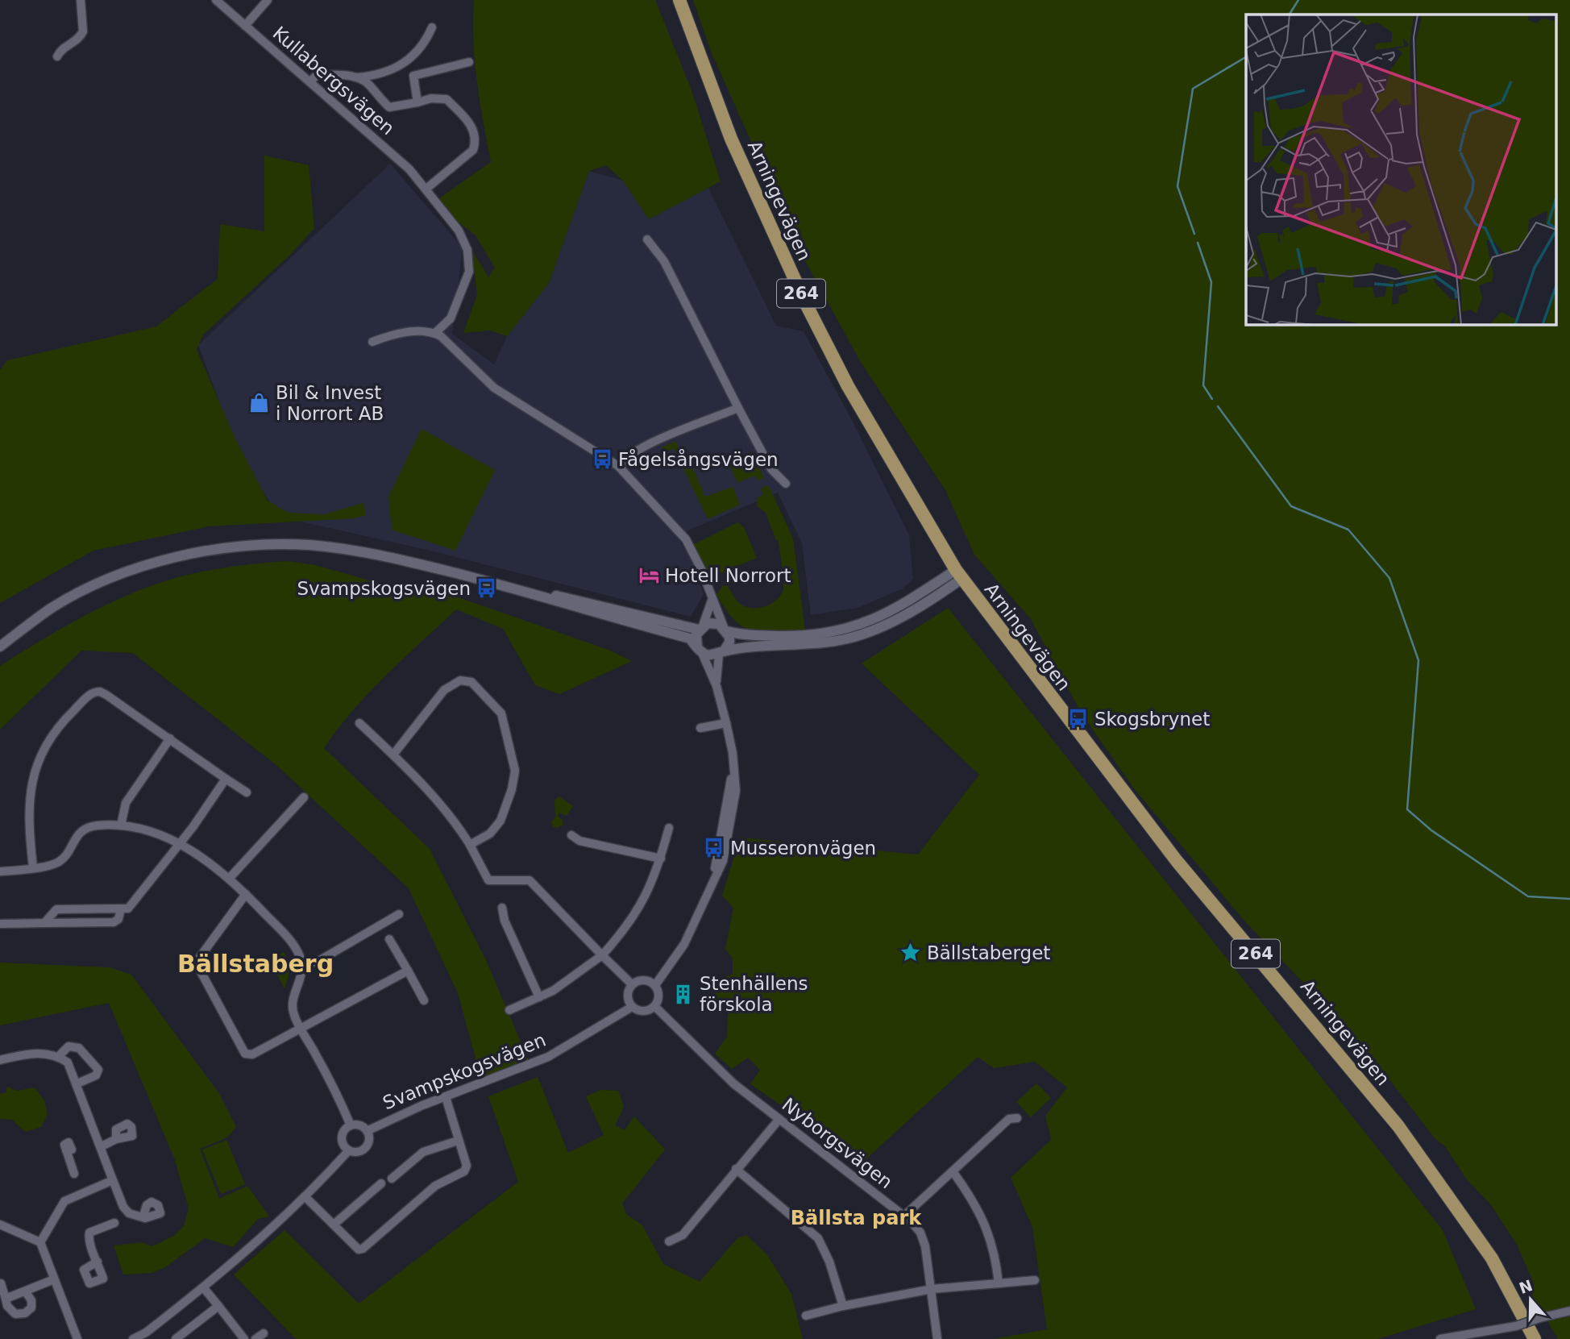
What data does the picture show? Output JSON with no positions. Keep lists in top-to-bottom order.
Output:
{
  "streets": {
    "main road": ["Arningevägen", "264"],
    "street": ["Kullabergsvägen", "Svampskogsvägen", "Nyborgsvägen"]
  },
  "crossings": [
    ["Svampskogsvägen", "Nyborgsvägen"]
  ],
  "districts": ["Bällstaberg", "Bällsta park"],
  "places": {
    "shop": ["Bil & Invest i Norrort AB"],
    "bus stop": [
      "Fågelsångsvägen",
      "Svampskogsvägen",
      "Skogsbrynet",
      "Musseronvägen"
    ],
    "hotel": ["Hotell Norrort"],
    "place": ["Bällstaberget"],
    "building": ["Stenhällens förskola"]
  },
  "north": "top"
}
